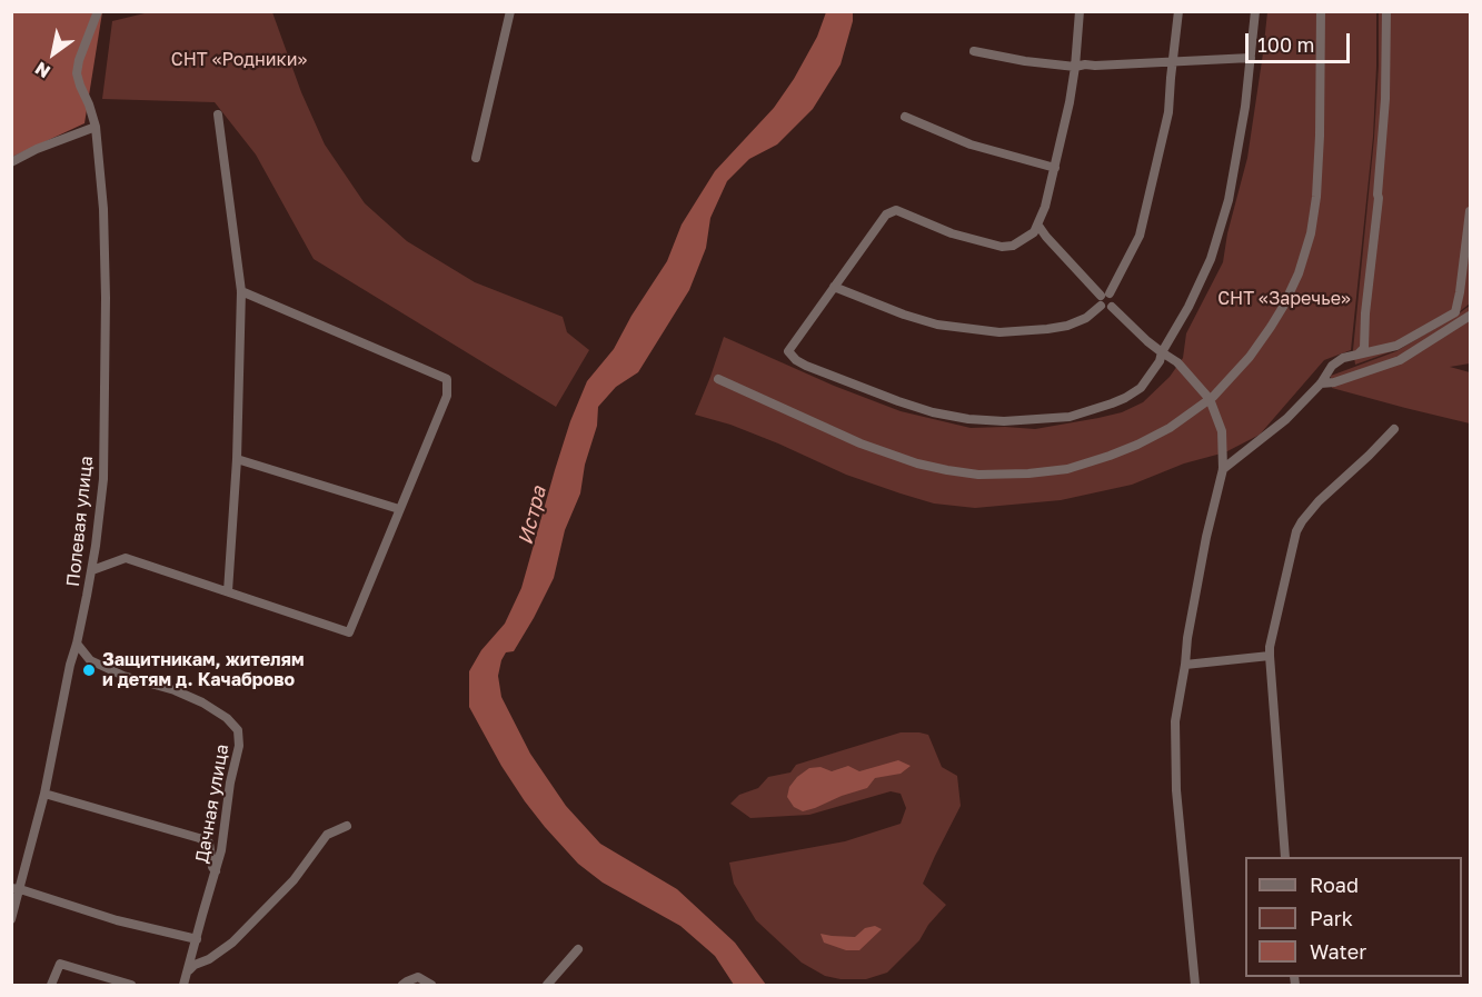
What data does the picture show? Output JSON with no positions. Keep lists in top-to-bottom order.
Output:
{
  "streets": {
    "street": ["Полевая улица", "Дачная улица"]
  },
  "crossings": [
    ["Полевая улица", "Дачная улица"]
  ],
  "water": ["Истра"],
  "parks": ["СНТ «Родники»", "СНТ «Заречье»"],
  "places": ["Защитникам, жителям и детям д. Качаброво"],
  "legend": ["Road", "Park", "Water"],
  "scale_bar": "100 m",
  "north": "bottom left"
}
